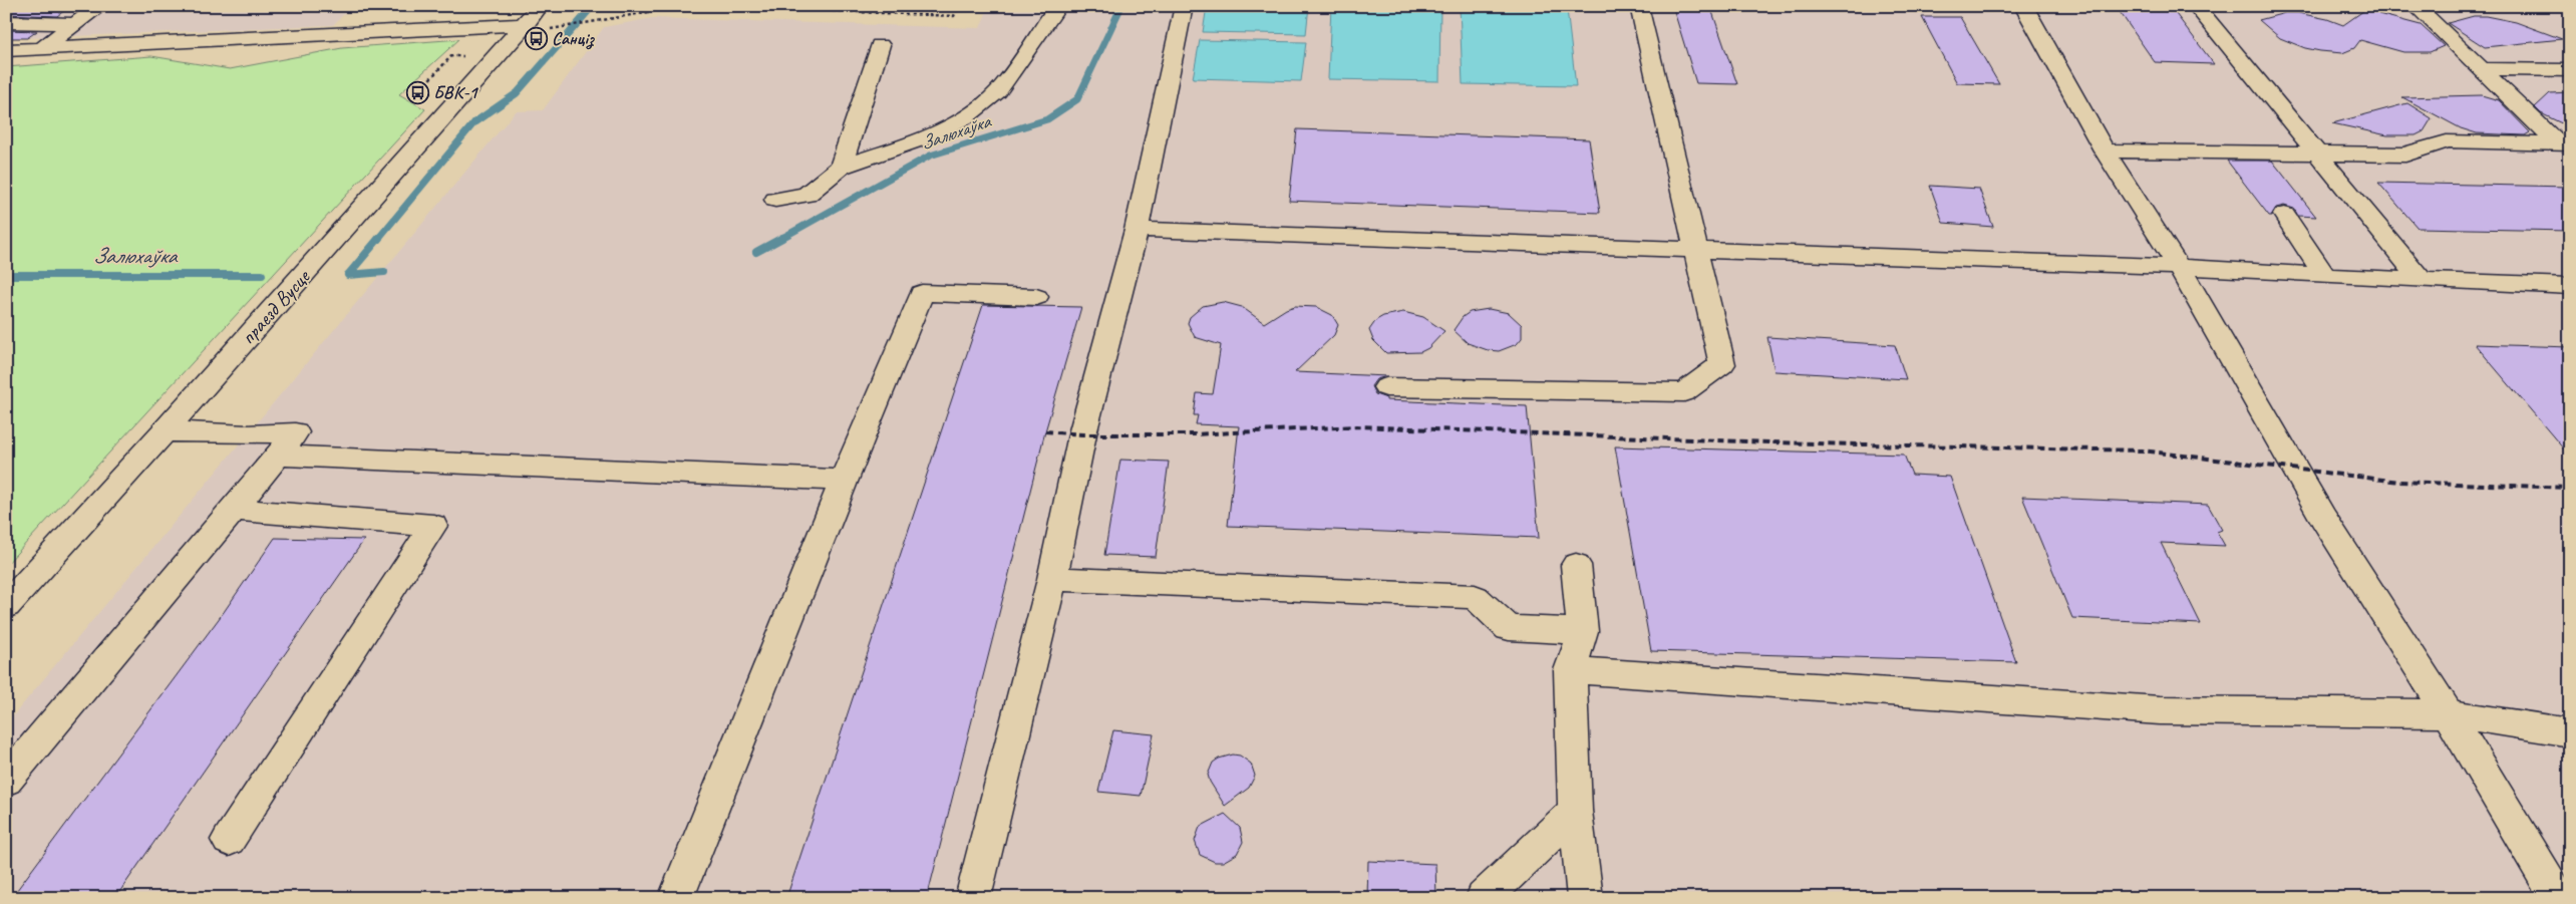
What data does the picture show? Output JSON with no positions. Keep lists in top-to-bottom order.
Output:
{
  "streets": {
    "street": ["праезд Вусце"]
  },
  "water": ["Залюхаўка"],
  "places": {
    "bus stop": ["Санціз", "БВК-1"]
  }
}
